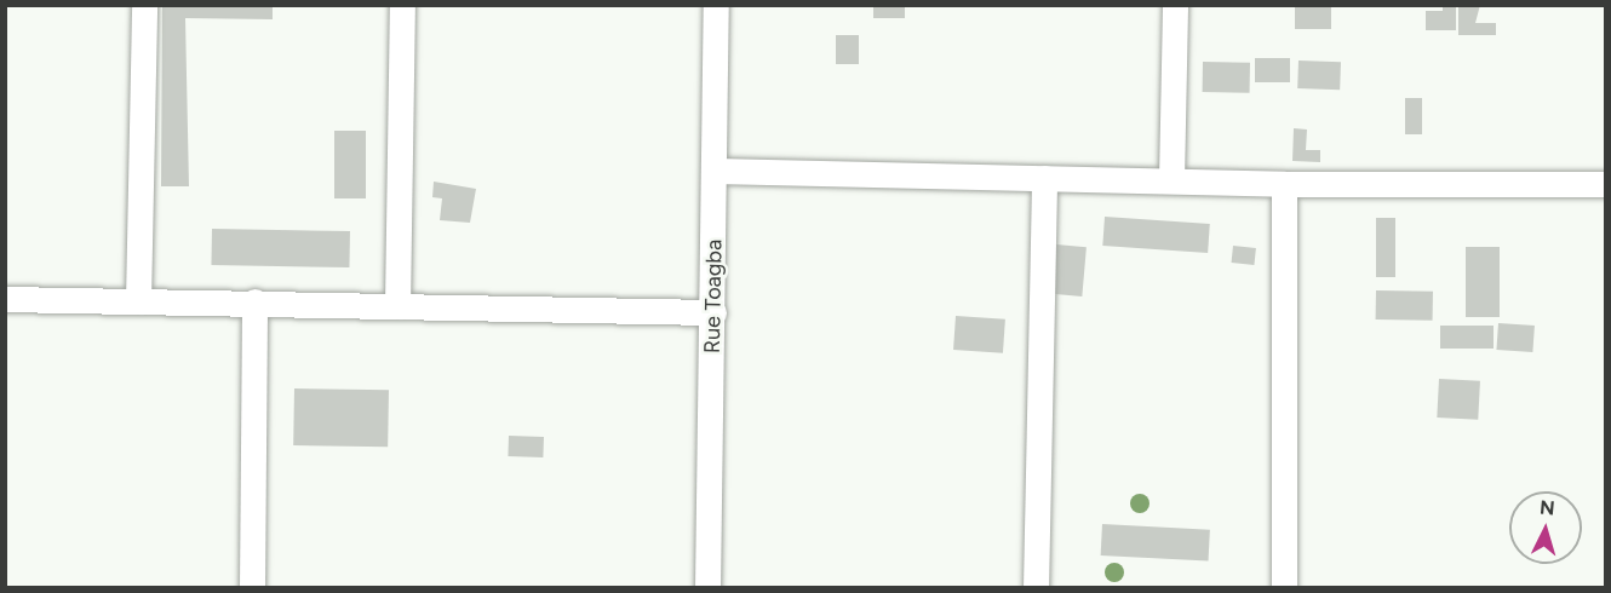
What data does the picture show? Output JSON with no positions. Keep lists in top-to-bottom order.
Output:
{
  "streets": {
    "street": ["Rue Toagba"]
  },
  "north": "top"
}
